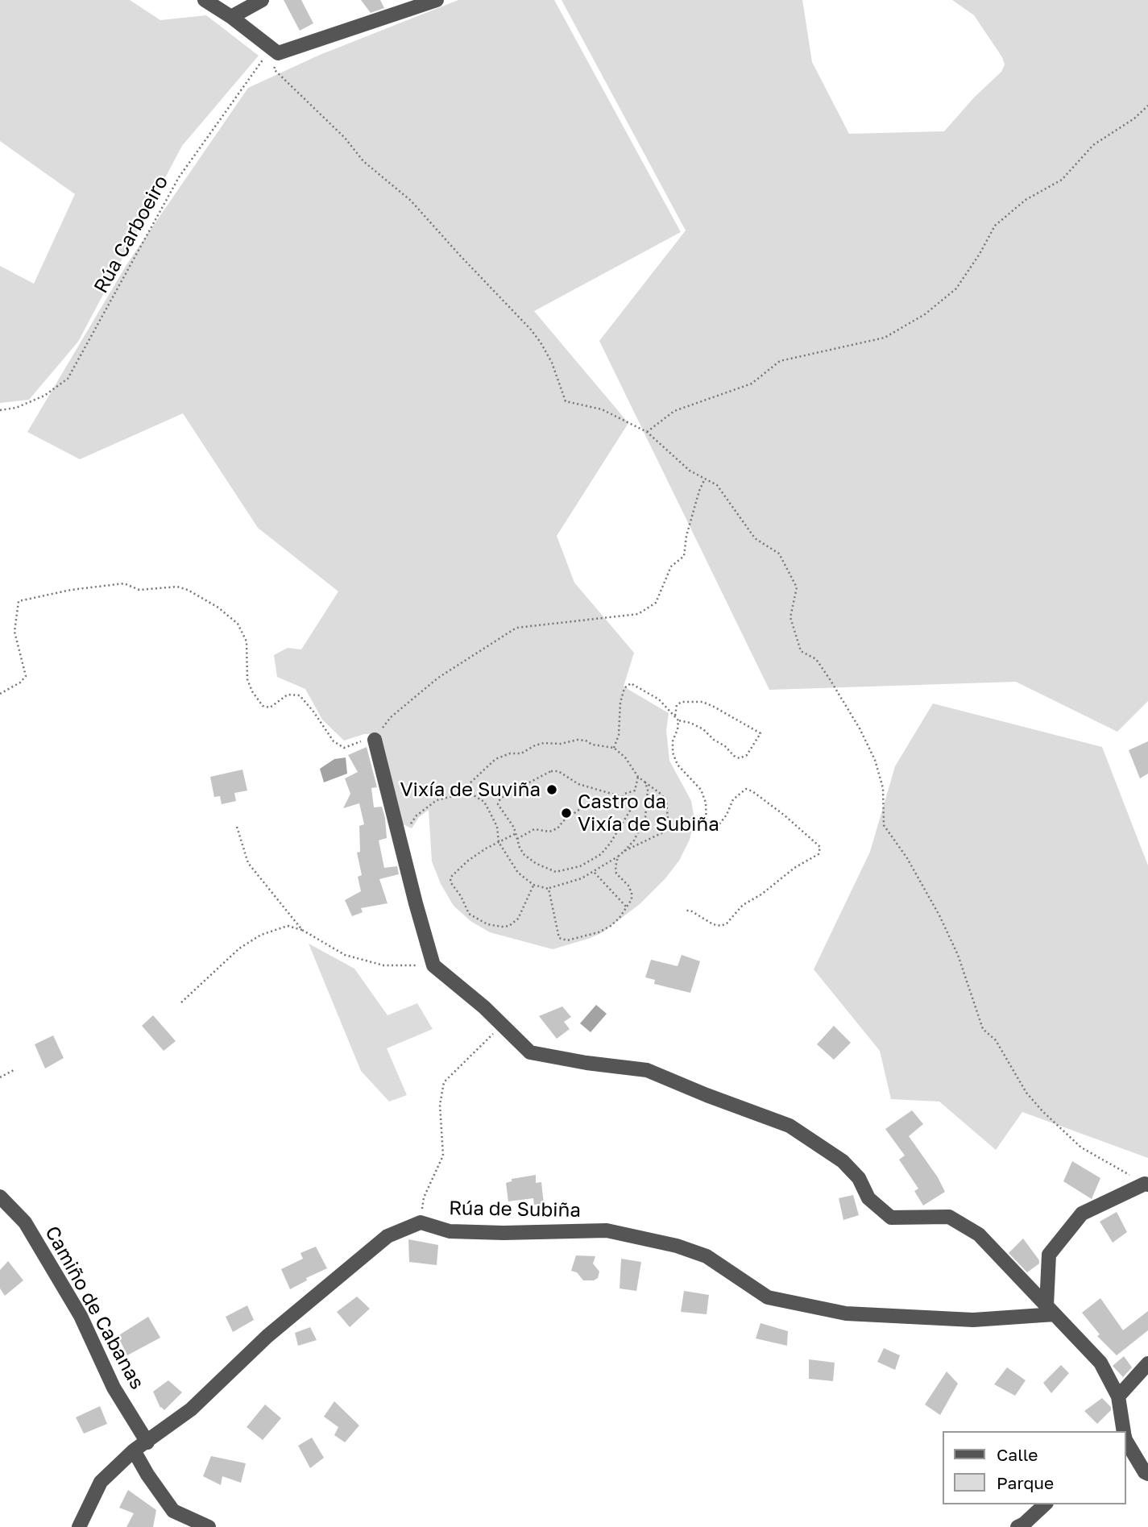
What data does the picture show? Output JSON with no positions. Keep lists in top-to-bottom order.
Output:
{
  "streets": {
    "street": ["Rúa de Subiña", "Camiño de Cabanas"],
    "path": ["Rúa Carboeiro"]
  },
  "crossings": [
    ["Rúa de Subiña", "Camiño de Cabanas"]
  ],
  "places": ["Vixía de Suviña", "Castro da Vixía de Subiña"],
  "legend": ["Calle", "Parque"]
}
